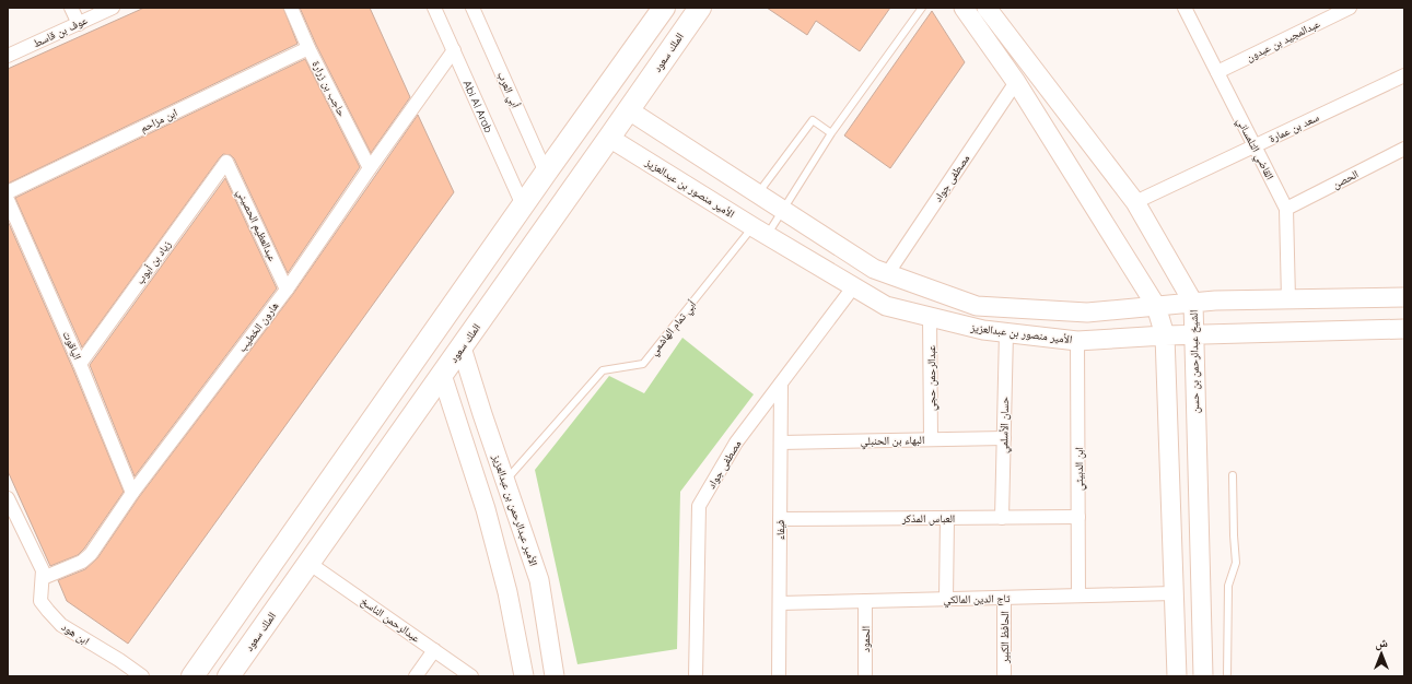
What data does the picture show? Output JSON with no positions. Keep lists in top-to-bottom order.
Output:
{
  "streets": {
    "main road": ["الملك سعود"],
    "street": [
      "عوف بن قاسط",
      "عبدالمجيد بن عبدون",
      "حاجب بن زرارة",
      "أبي العرب",
      "Abi Al Arab",
      "ابن مزاحم",
      "سعد بن عمارة",
      "القاضي التلمساني",
      "مصطفى جواد",
      "الحصن",
      "الأمير منصور بن عبدالعزيز",
      "عبدالعظيم الحصيني",
      "زياد بن أيوب",
      "هارون الخطيب",
      "الياقوت",
      "الشيخ عبدالرحمن بن حسن",
      "عبدالرحمن حجي",
      "حسان الأسلمي",
      "البهاء بن الحنبلي",
      "ابن الدبيثي",
      "الأمير عبدالرحمن بن عبدالعزيز",
      "العباس المذكر",
      "فيفاء",
      "تاج الدين المالكي",
      "عبدالرحمن الناسخ",
      "ابن هود",
      "الحافظ الكبير",
      "الحمود"
    ],
    "lane": ["أبي تمام الهاشمي"]
  },
  "crossings": [
    ["عبدالمجيد بن عبدون", "القاضي التلمساني"],
    ["الملك سعود", "الأمير منصور بن عبدالعزيز"],
    ["الملك سعود", "الأمير عبدالرحمن بن عبدالعزيز"],
    ["الملك سعود", "عبدالرحمن الناسخ"],
    ["حاجب بن زرارة", "ابن مزاحم"],
    ["حاجب بن زرارة", "هارون الخطيب"],
    ["Abi Al Arab", "هارون الخطيب"],
    ["سعد بن عمارة", "القاضي التلمساني"],
    ["سعد بن عمارة", "الشيخ عبدالرحمن بن حسن"],
    ["القاضي التلمساني", "الحصن"],
    ["القاضي التلمساني", "الأمير منصور بن عبدالعزيز"],
    ["مصطفى جواد", "الأمير منصور بن عبدالعزيز"],
    ["مصطفى جواد", "فيفاء"],
    ["الأمير منصور بن عبدالعزيز", "أبي تمام الهاشمي"],
    ["الأمير منصور بن عبدالعزيز", "الشيخ عبدالرحمن بن حسن"],
    ["الأمير منصور بن عبدالعزيز", "عبدالرحمن حجي"],
    ["الأمير منصور بن عبدالعزيز", "حسان الأسلمي"],
    ["الأمير منصور بن عبدالعزيز", "ابن الدبيثي"],
    ["عبدالعظيم الحصيني", "زياد بن أيوب"],
    ["عبدالعظيم الحصيني", "هارون الخطيب"],
    ["زياد بن أيوب", "الياقوت"],
    ["هارون الخطيب", "الياقوت"],
    ["هارون الخطيب", "ابن هود"],
    ["أبي تمام الهاشمي", "الأمير عبدالرحمن بن عبدالعزيز"],
    ["عبدالرحمن حجي", "البهاء بن الحنبلي"],
    ["حسان الأسلمي", "البهاء بن الحنبلي"],
    ["حسان الأسلمي", "العباس المذكر"],
    ["البهاء بن الحنبلي", "فيفاء"],
    ["ابن الدبيثي", "العباس المذكر"],
    ["ابن الدبيثي", "تاج الدين المالكي"],
    ["العباس المذكر", "فيفاء"],
    ["فيفاء", "تاج الدين المالكي"],
    ["تاج الدين المالكي", "الحافظ الكبير"],
    ["تاج الدين المالكي", "الحمود"]
  ],
  "north": "top"
}
